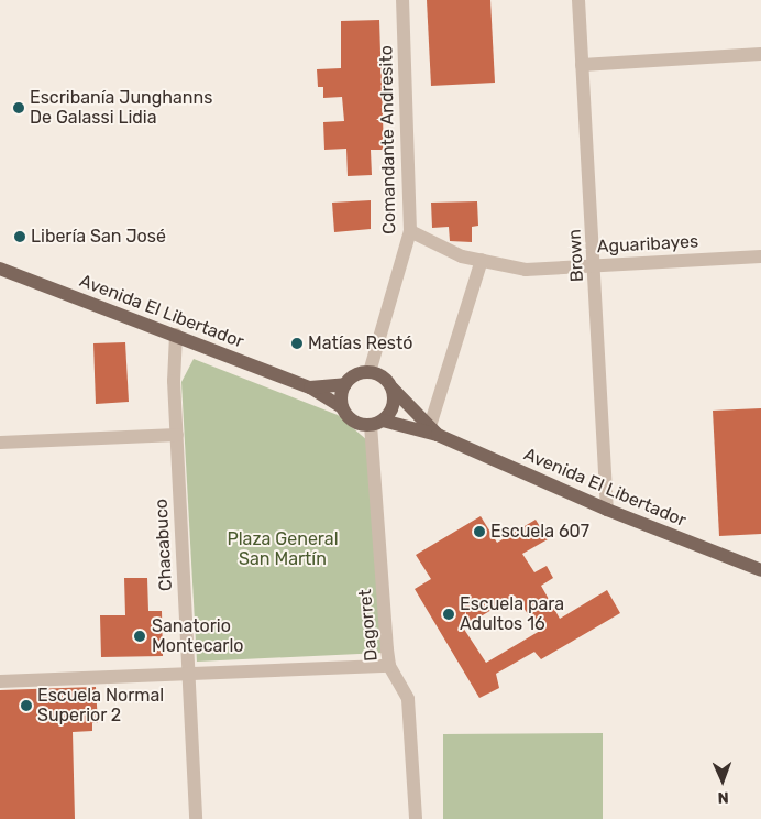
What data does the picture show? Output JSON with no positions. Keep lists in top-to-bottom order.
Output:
{
  "streets": {
    "main road": ["Avenida El Libertador"],
    "street": [
      "Comandante Andresito",
      "Aguaribayes",
      "Brown",
      "Chacabuco",
      "Dagorret"
    ]
  },
  "crossings": [
    ["Comandante Andresito", "Aguaribayes"],
    ["Comandante Andresito", "Avenida El Libertador"],
    ["Comandante Andresito", "Dagorret"],
    ["Aguaribayes", "Brown"],
    ["Brown", "Avenida El Libertador"],
    ["Avenida El Libertador", "Chacabuco"],
    ["Avenida El Libertador", "Dagorret"]
  ],
  "parks": ["Plaza General San Martín"],
  "places": [
    "Escribanía Junghanns De Galassi Lidia",
    "Libería San José",
    "Matías Restó",
    "Escuela 607",
    "Escuela para Adultos 16",
    "Sanatorio Montecarlo",
    "Escuela Normal Superior 2"
  ],
  "north": "bottom"
}
